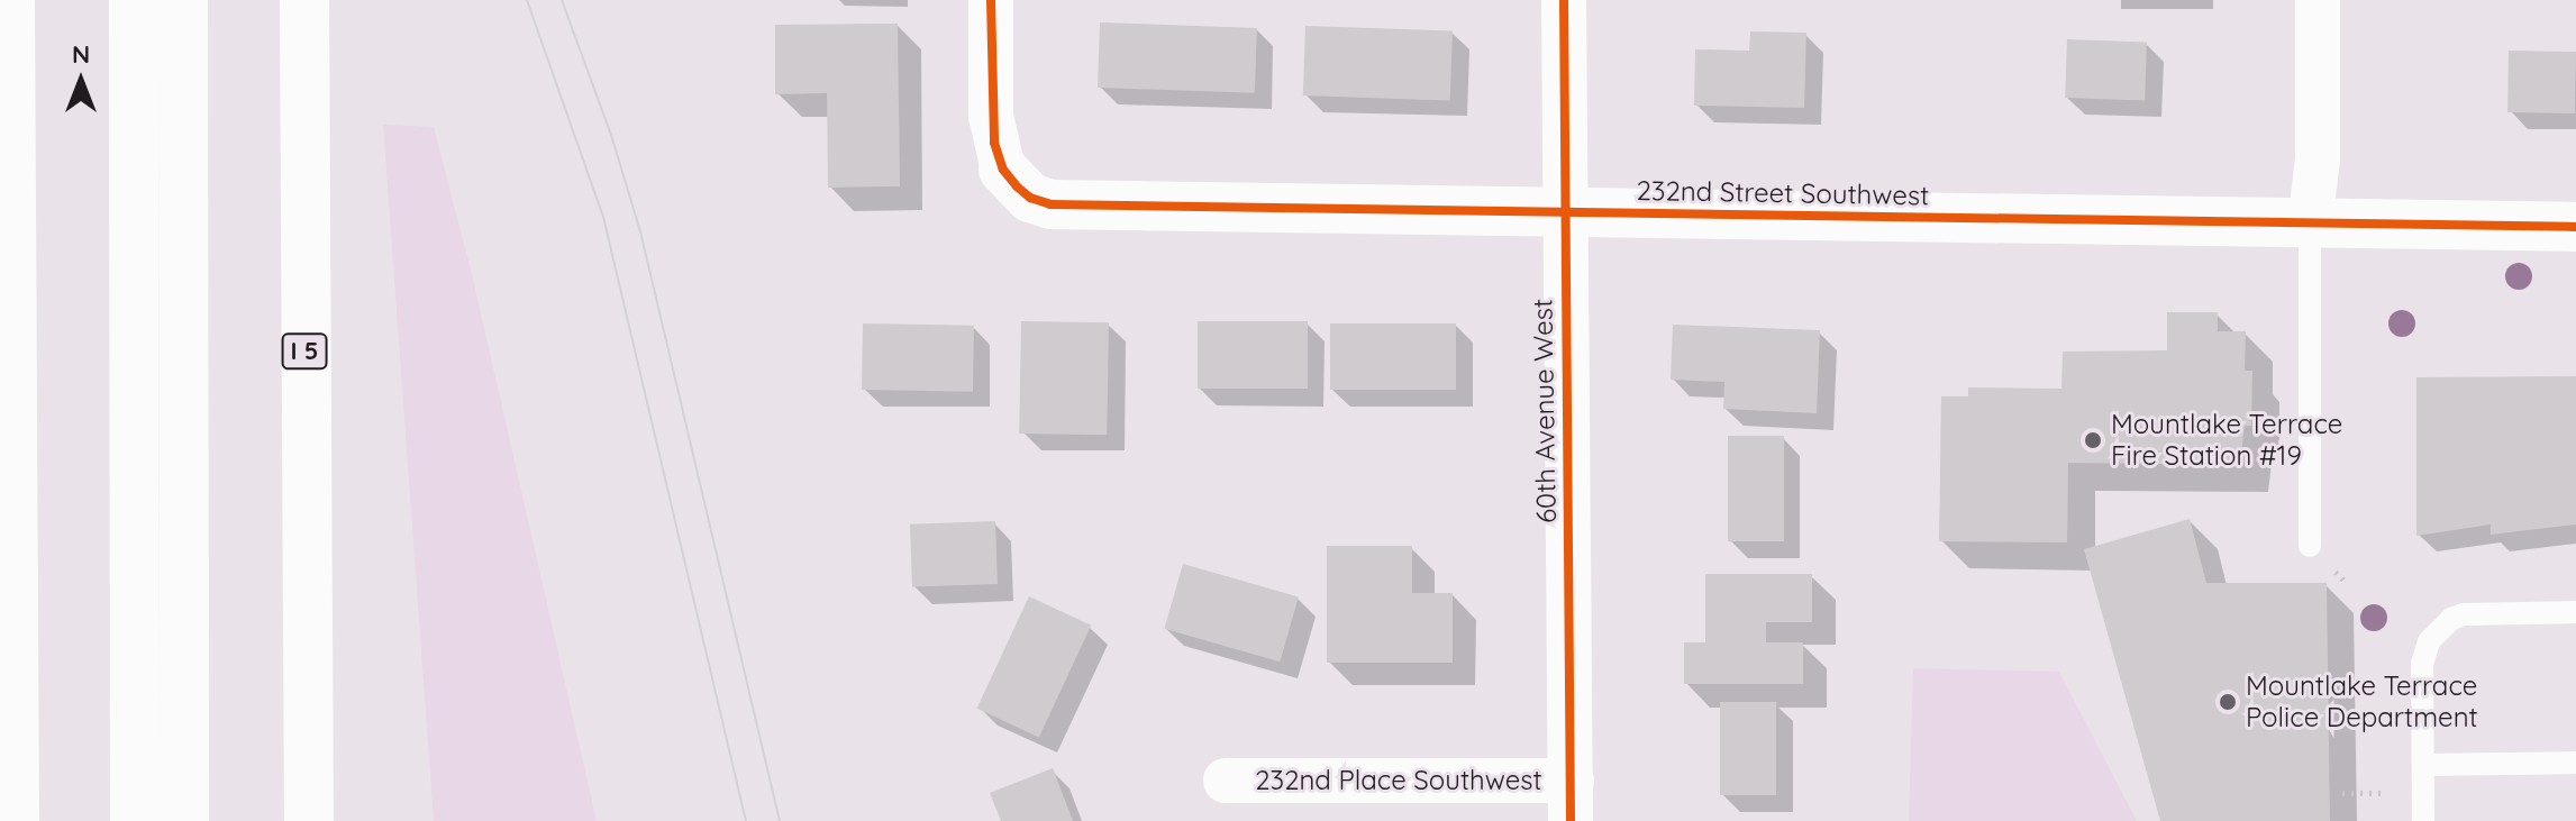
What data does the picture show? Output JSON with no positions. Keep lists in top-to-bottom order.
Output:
{
  "streets": {
    "main road": ["232nd Street Southwest", "I 5"],
    "street": ["60th Avenue West", "232nd Place Southwest"]
  },
  "crossings": [
    ["232nd Street Southwest", "60th Avenue West"],
    ["60th Avenue West", "232nd Place Southwest"]
  ],
  "places": ["Mountlake Terrace Fire Station #19", "Mountlake Terrace Police Department"],
  "north": "top"
}
